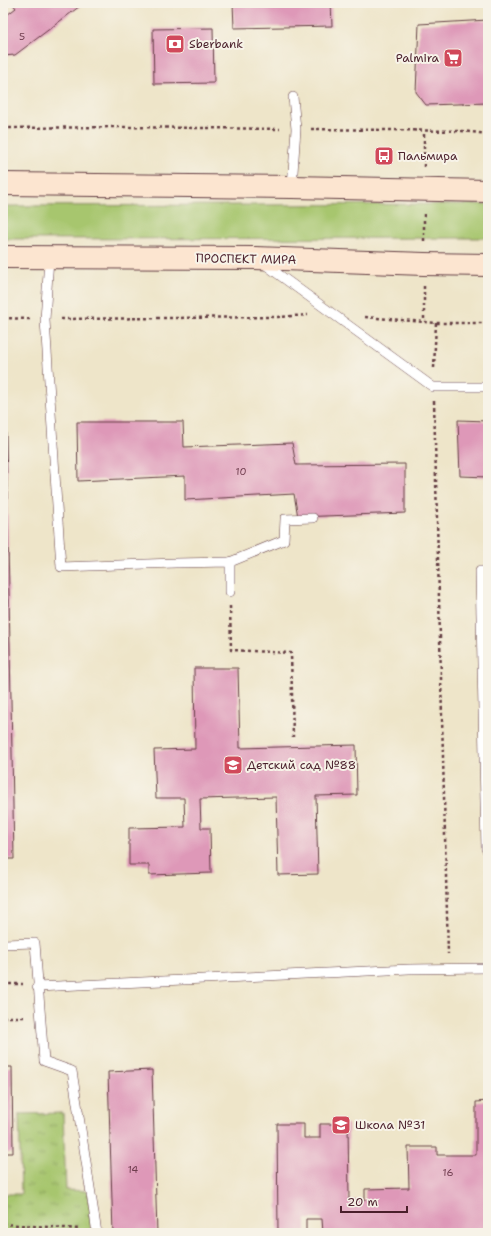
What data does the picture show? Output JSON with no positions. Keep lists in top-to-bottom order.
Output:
{
  "streets": {
    "main road": ["ПРОСПЕКТ МИРА"]
  },
  "places": {
    "bank": ["Sberbank"],
    "supermarket": ["Palmira"],
    "bus stop": ["Пальмира"],
    "school or university": ["Детский сад №88", "Школа №31"]
  },
  "house_numbers": [
    "5",
    "10",
    "14",
    "16"
  ],
  "scale_bar": "20 m"
}
